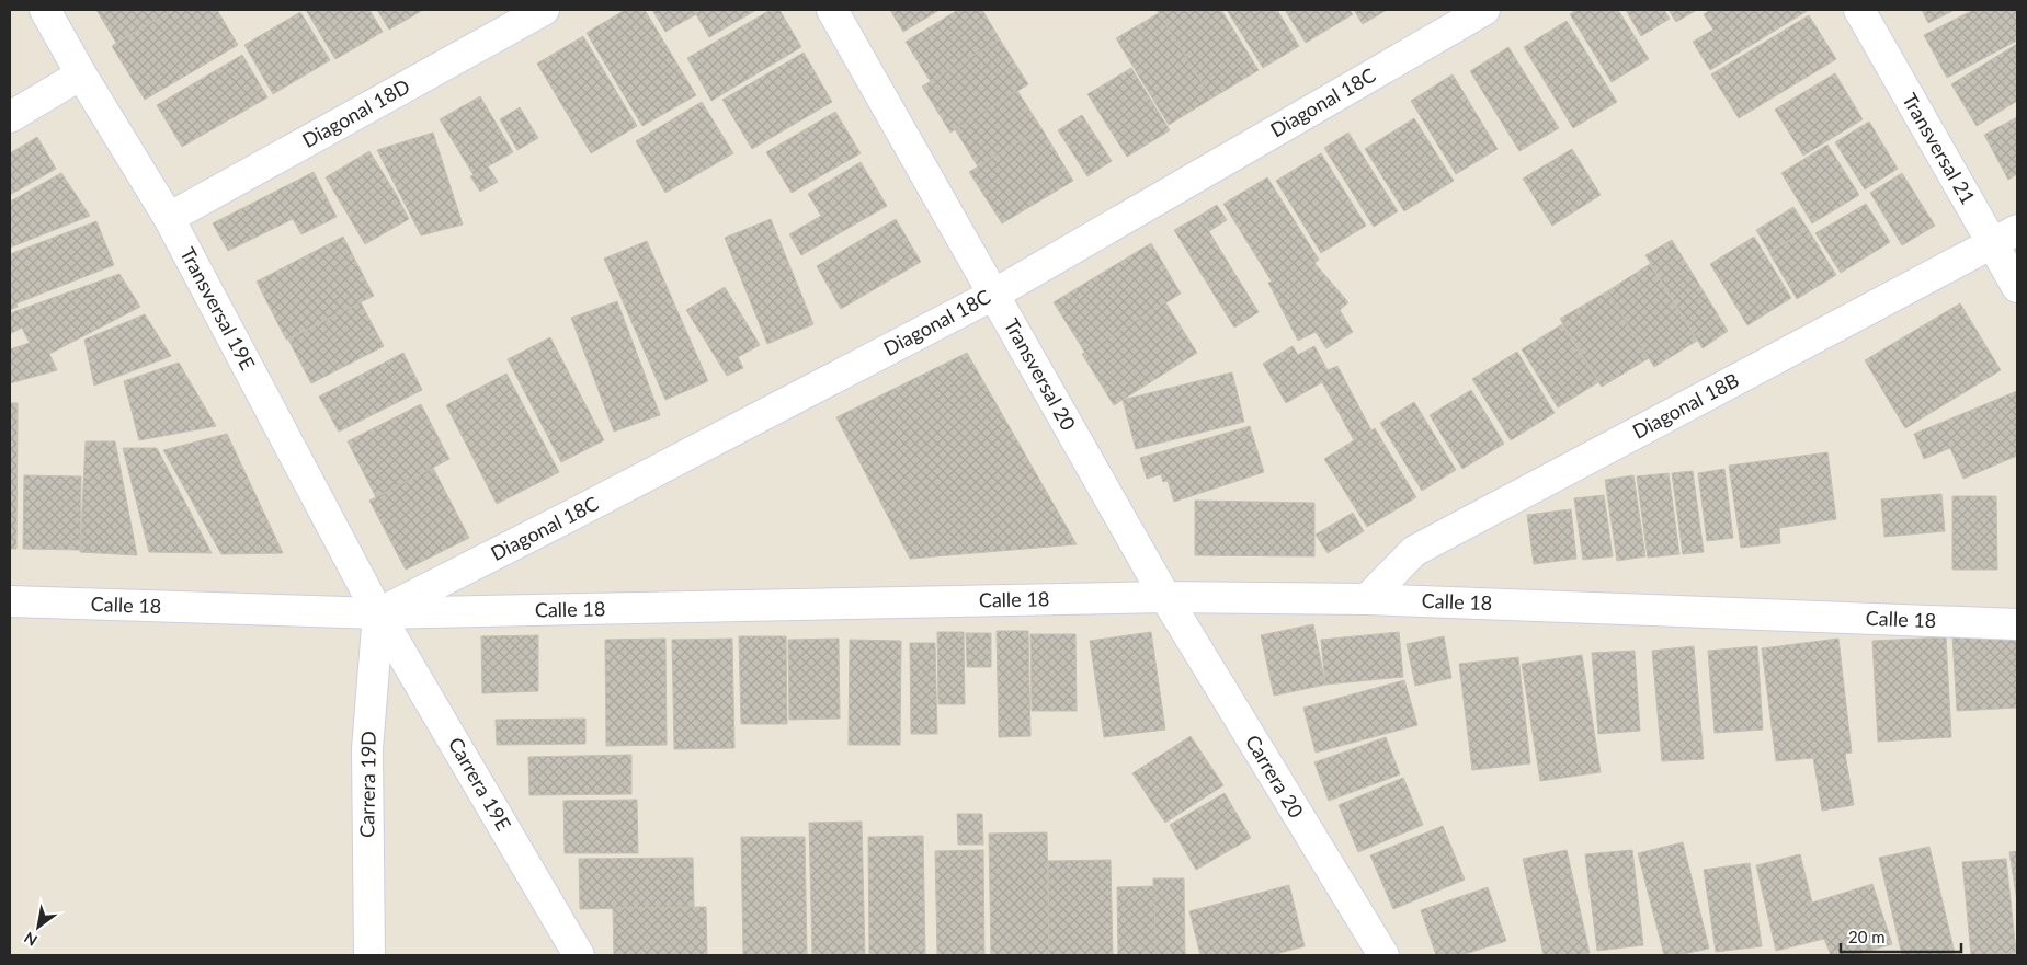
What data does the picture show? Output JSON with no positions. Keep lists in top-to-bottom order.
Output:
{
  "streets": {
    "street": [
      "Diagonal 18C",
      "Diagonal 18D",
      "Transversal 21",
      "Transversal 19E",
      "Transversal 20",
      "Diagonal 18B",
      "Calle 18",
      "Carrera 20",
      "Carrera 19D",
      "Carrera 19E"
    ]
  },
  "crossings": [
    ["Diagonal 18C", "Transversal 19E"],
    ["Diagonal 18C", "Transversal 20"],
    ["Diagonal 18C", "Calle 18"],
    ["Diagonal 18C", "Carrera 19D"],
    ["Diagonal 18C", "Carrera 19E"],
    ["Diagonal 18D", "Transversal 19E"],
    ["Transversal 21", "Diagonal 18B"],
    ["Transversal 19E", "Calle 18"],
    ["Transversal 19E", "Carrera 19D"],
    ["Transversal 19E", "Carrera 19E"],
    ["Transversal 20", "Calle 18"],
    ["Transversal 20", "Carrera 20"],
    ["Diagonal 18B", "Calle 18"],
    ["Calle 18", "Carrera 20"],
    ["Calle 18", "Carrera 19D"],
    ["Calle 18", "Carrera 19E"],
    ["Carrera 19D", "Carrera 19E"]
  ],
  "scale_bar": "20 m",
  "north": "bottom left"
}
